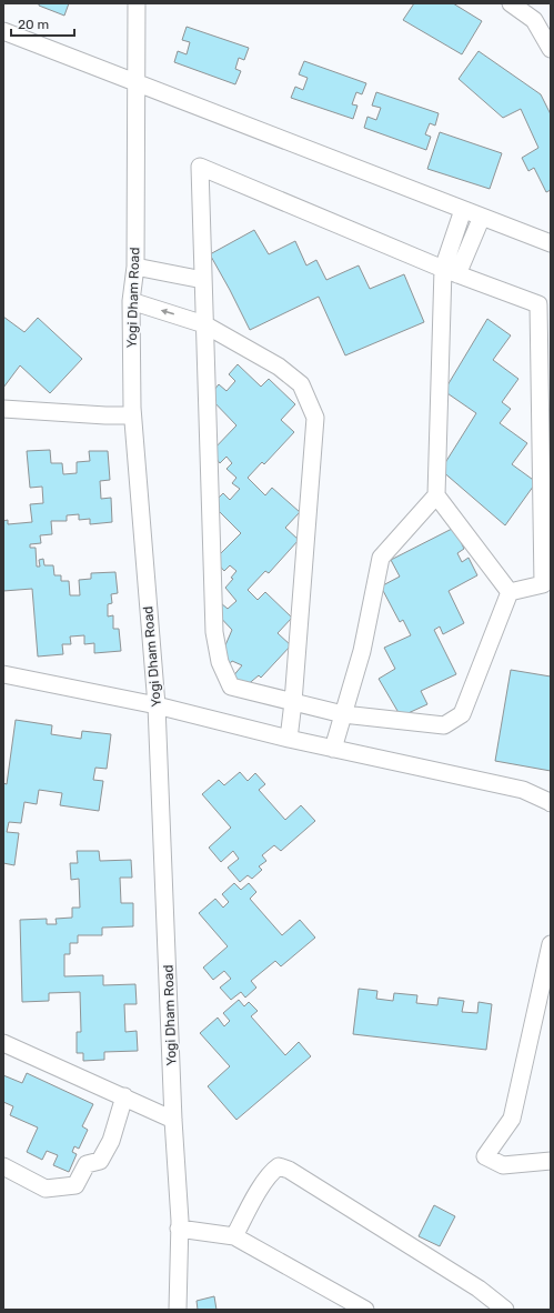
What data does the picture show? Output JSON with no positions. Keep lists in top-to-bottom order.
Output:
{
  "streets": {
    "street": ["Yogi Dham Road"]
  },
  "scale_bar": "20 m"
}
